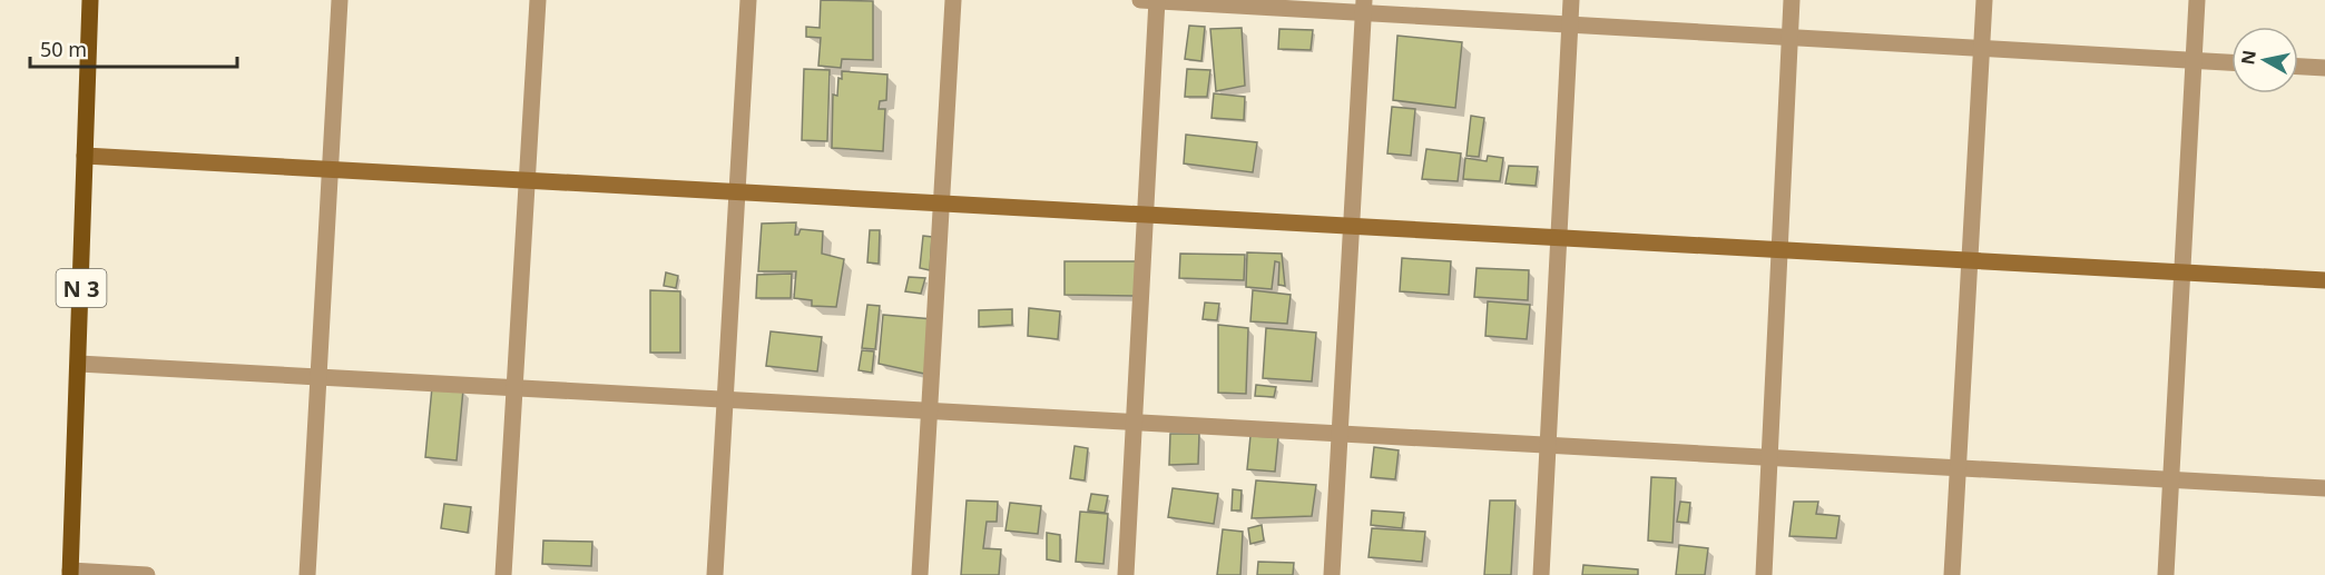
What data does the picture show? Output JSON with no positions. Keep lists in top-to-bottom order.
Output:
{
  "streets": {
    "main road": ["N 3"]
  },
  "scale_bar": "50 m",
  "north": "left"
}
